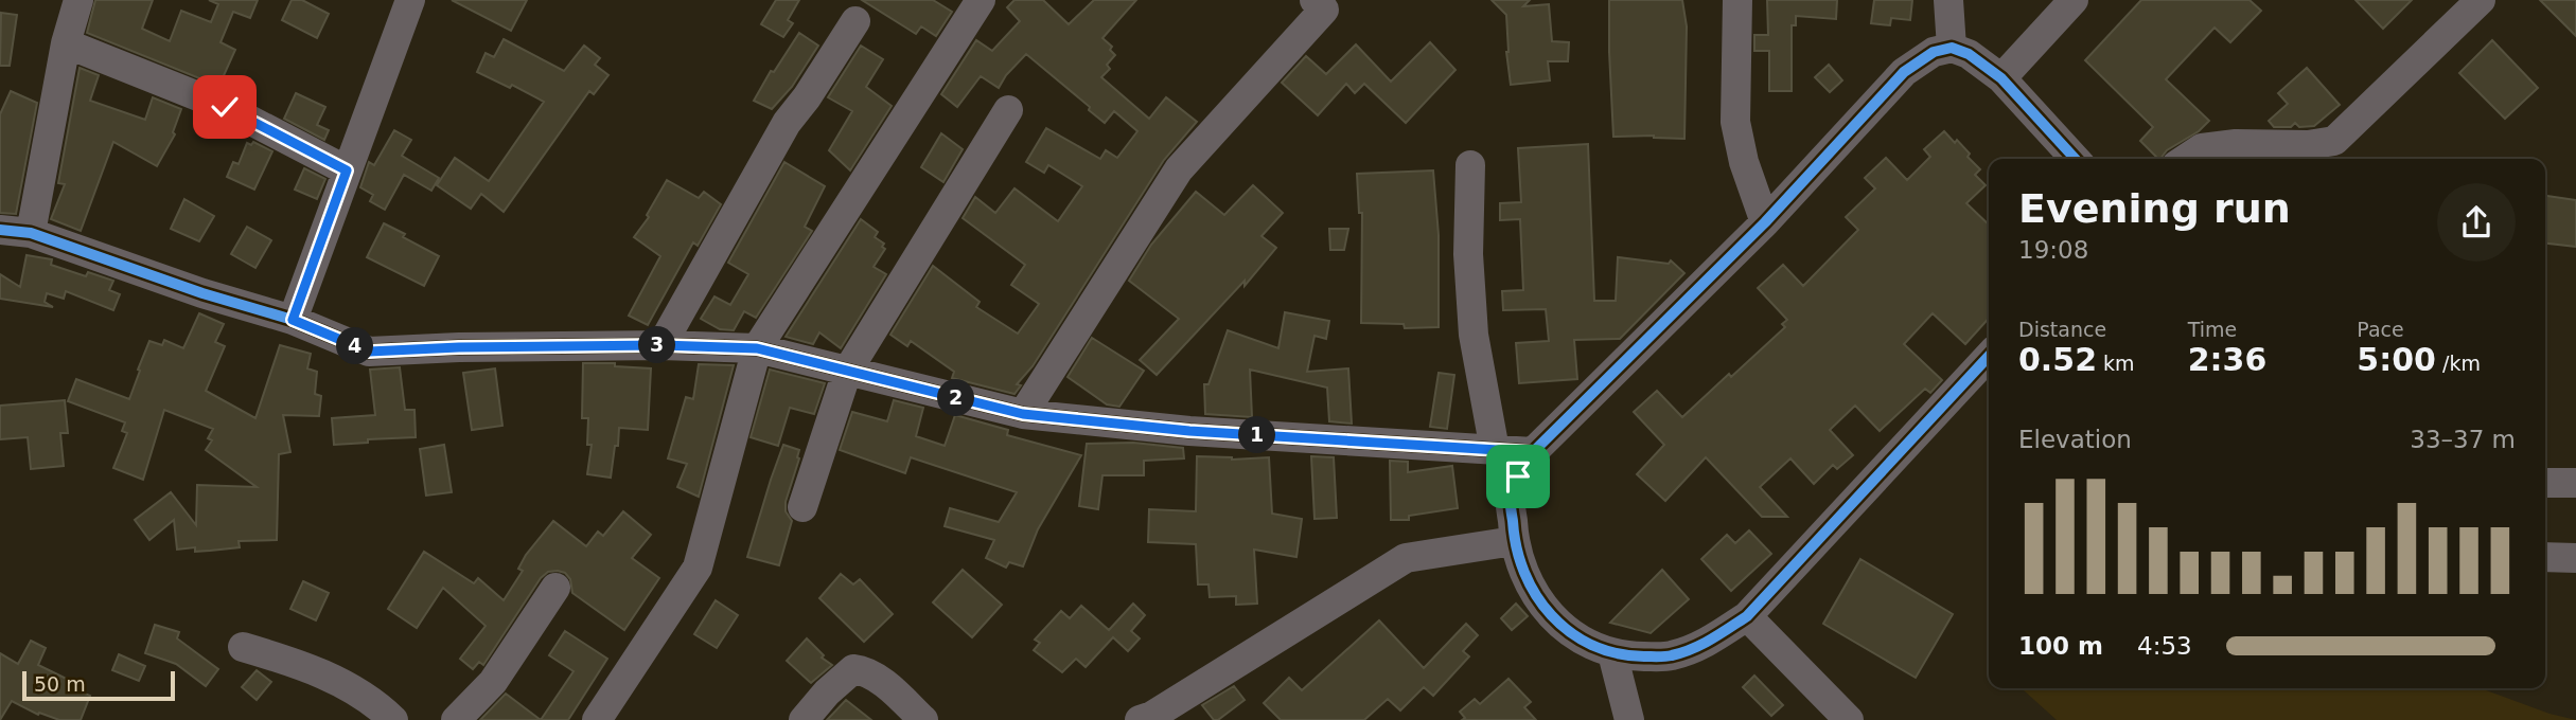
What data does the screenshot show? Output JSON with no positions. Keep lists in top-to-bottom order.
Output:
{
  "scale_bar": "50 m",
  "page": {
    "heading": ["Evening run", "19:08"],
    "stats": [
      ["Distance", "0.52 km"],
      ["Time", "2:36"],
      ["Pace", "5:00 /km"]
    ],
    "pins": [
      "3",
      "4",
      "2",
      "1"
    ],
    "chart": ["Elevation", "33–37 m"],
    "list": [
      {
        "name": "100 m",
        "note": "4:53"
      }
    ],
    "scale": "50 m"
  }
}
